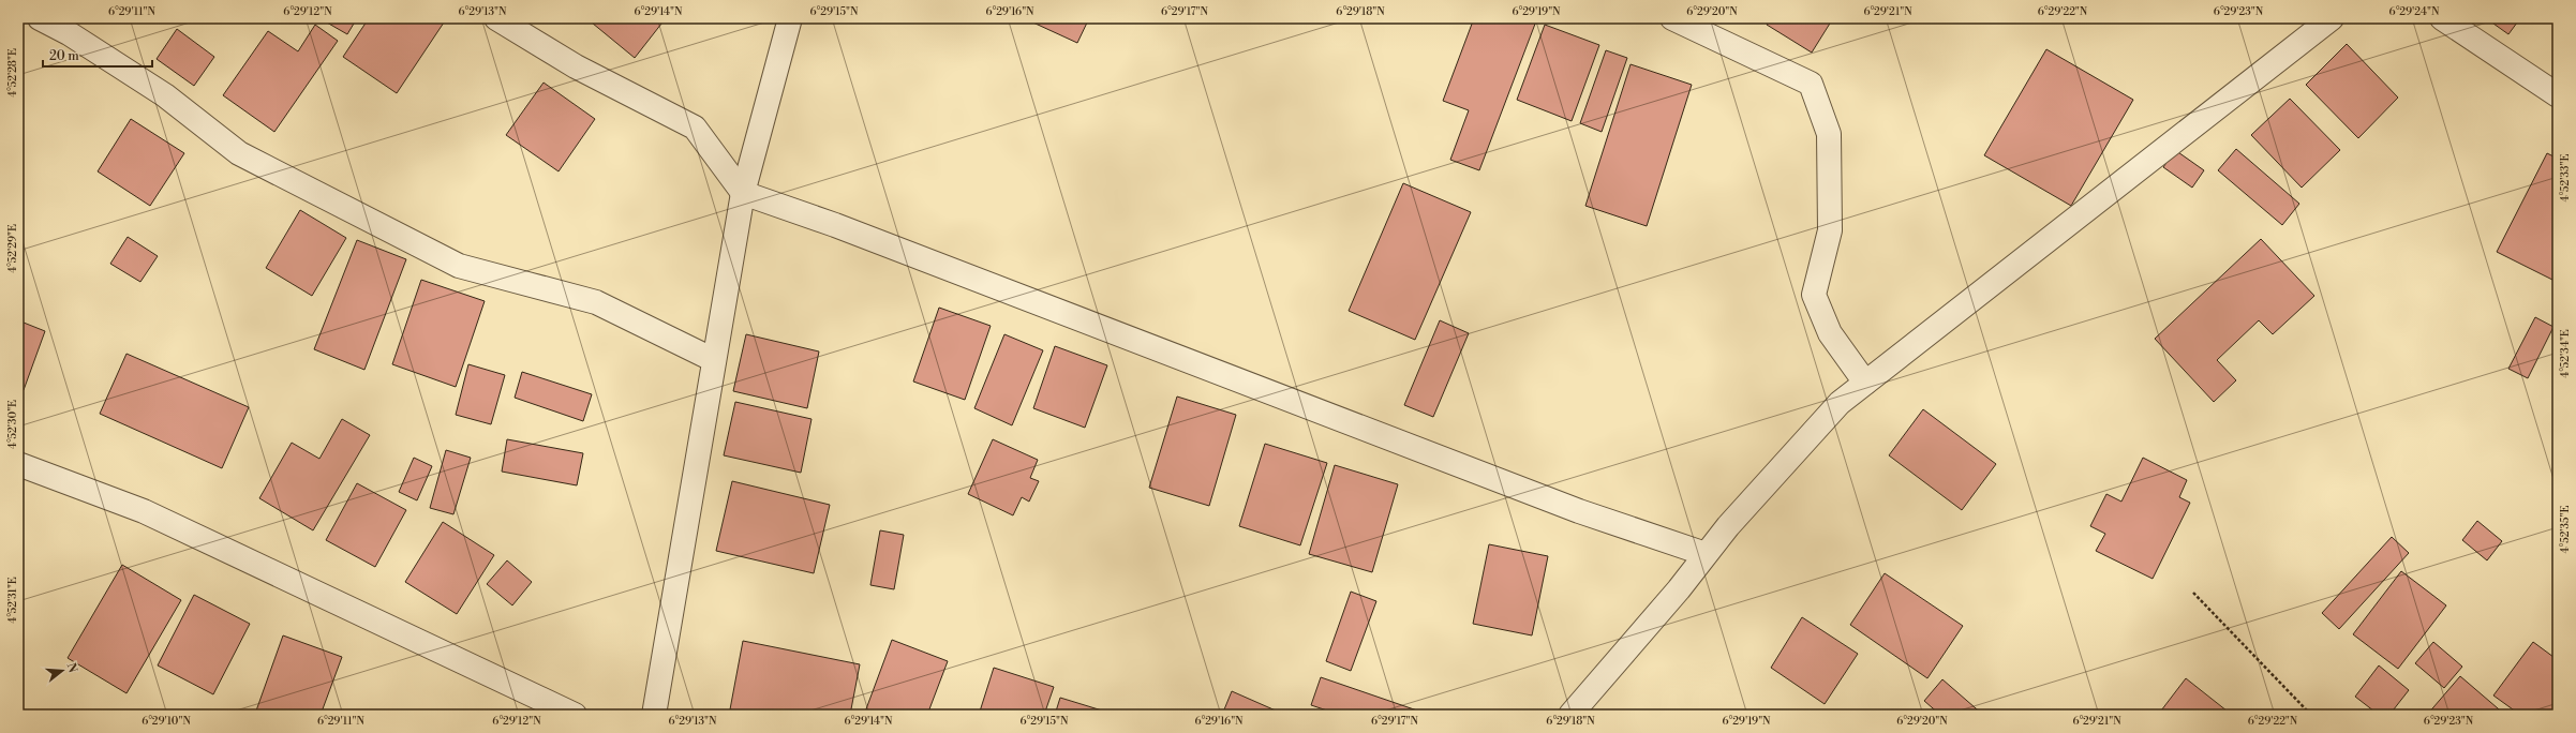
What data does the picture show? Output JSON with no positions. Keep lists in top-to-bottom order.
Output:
{
  "scale_bar": "20 m",
  "north": "right",
  "coordinates": [
    "6°29'11\"N",
    "6°29'12\"N",
    "6°29'13\"N",
    "6°29'14\"N",
    "6°29'15\"N",
    "6°29'16\"N",
    "6°29'17\"N",
    "6°29'18\"N",
    "6°29'19\"N",
    "6°29'20\"N",
    "6°29'21\"N",
    "6°29'22\"N",
    "6°29'23\"N",
    "6°29'24\"N",
    "4°52'28\"E",
    "4°52'33\"E",
    "4°52'29\"E",
    "4°52'34\"E",
    "4°52'30\"E",
    "4°52'35\"E",
    "4°52'31\"E",
    "6°29'10\"N"
  ]
}
